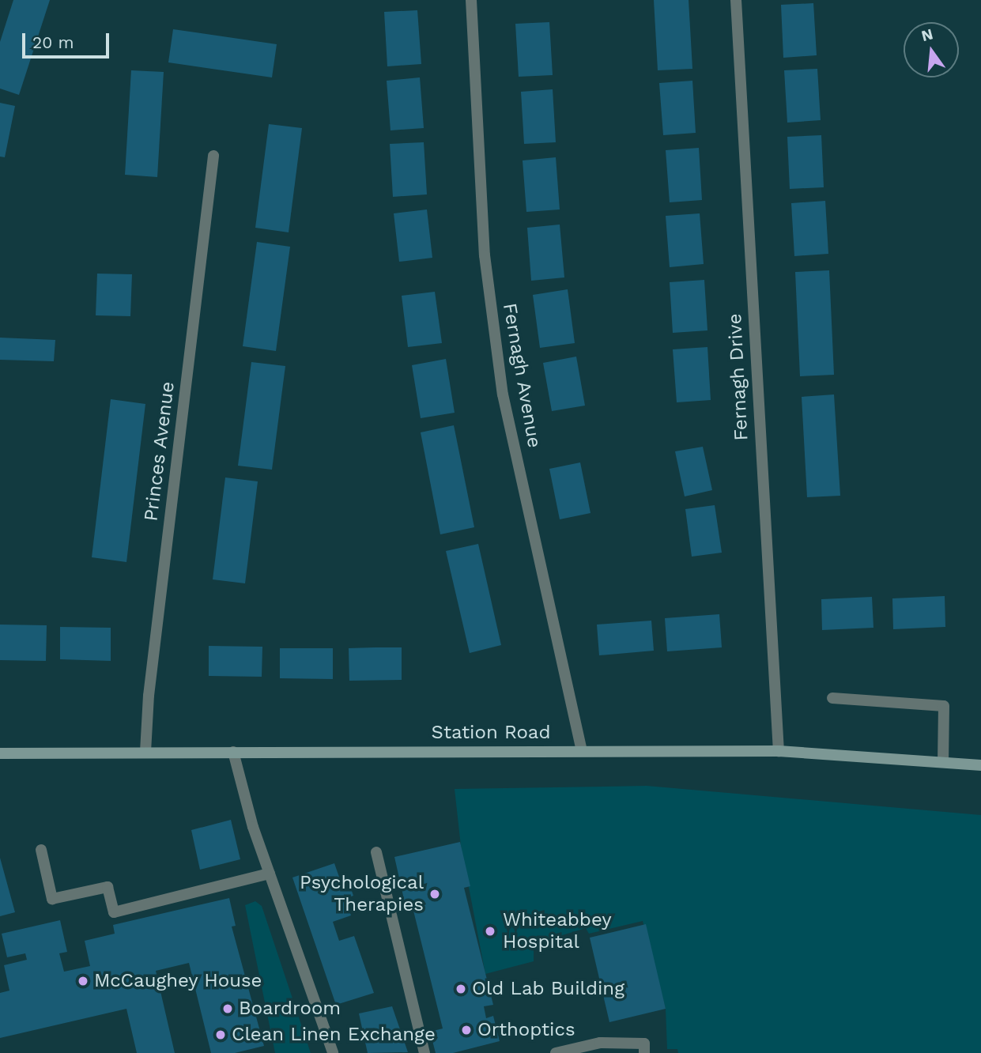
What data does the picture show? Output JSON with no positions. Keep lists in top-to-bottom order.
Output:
{
  "streets": {
    "main road": ["Station Road"],
    "street": ["Fernagh Avenue", "Fernagh Drive", "Princes Avenue"]
  },
  "crossings": [
    ["Fernagh Avenue", "Station Road"],
    ["Fernagh Drive", "Station Road"],
    ["Princes Avenue", "Station Road"]
  ],
  "places": [
    "Psychological Therapies",
    "Whiteabbey Hospital",
    "McCaughey House",
    "Old Lab Building",
    "Boardroom",
    "Orthoptics",
    "Clean Linen Exchange"
  ],
  "scale_bar": "20 m",
  "north": "top"
}
